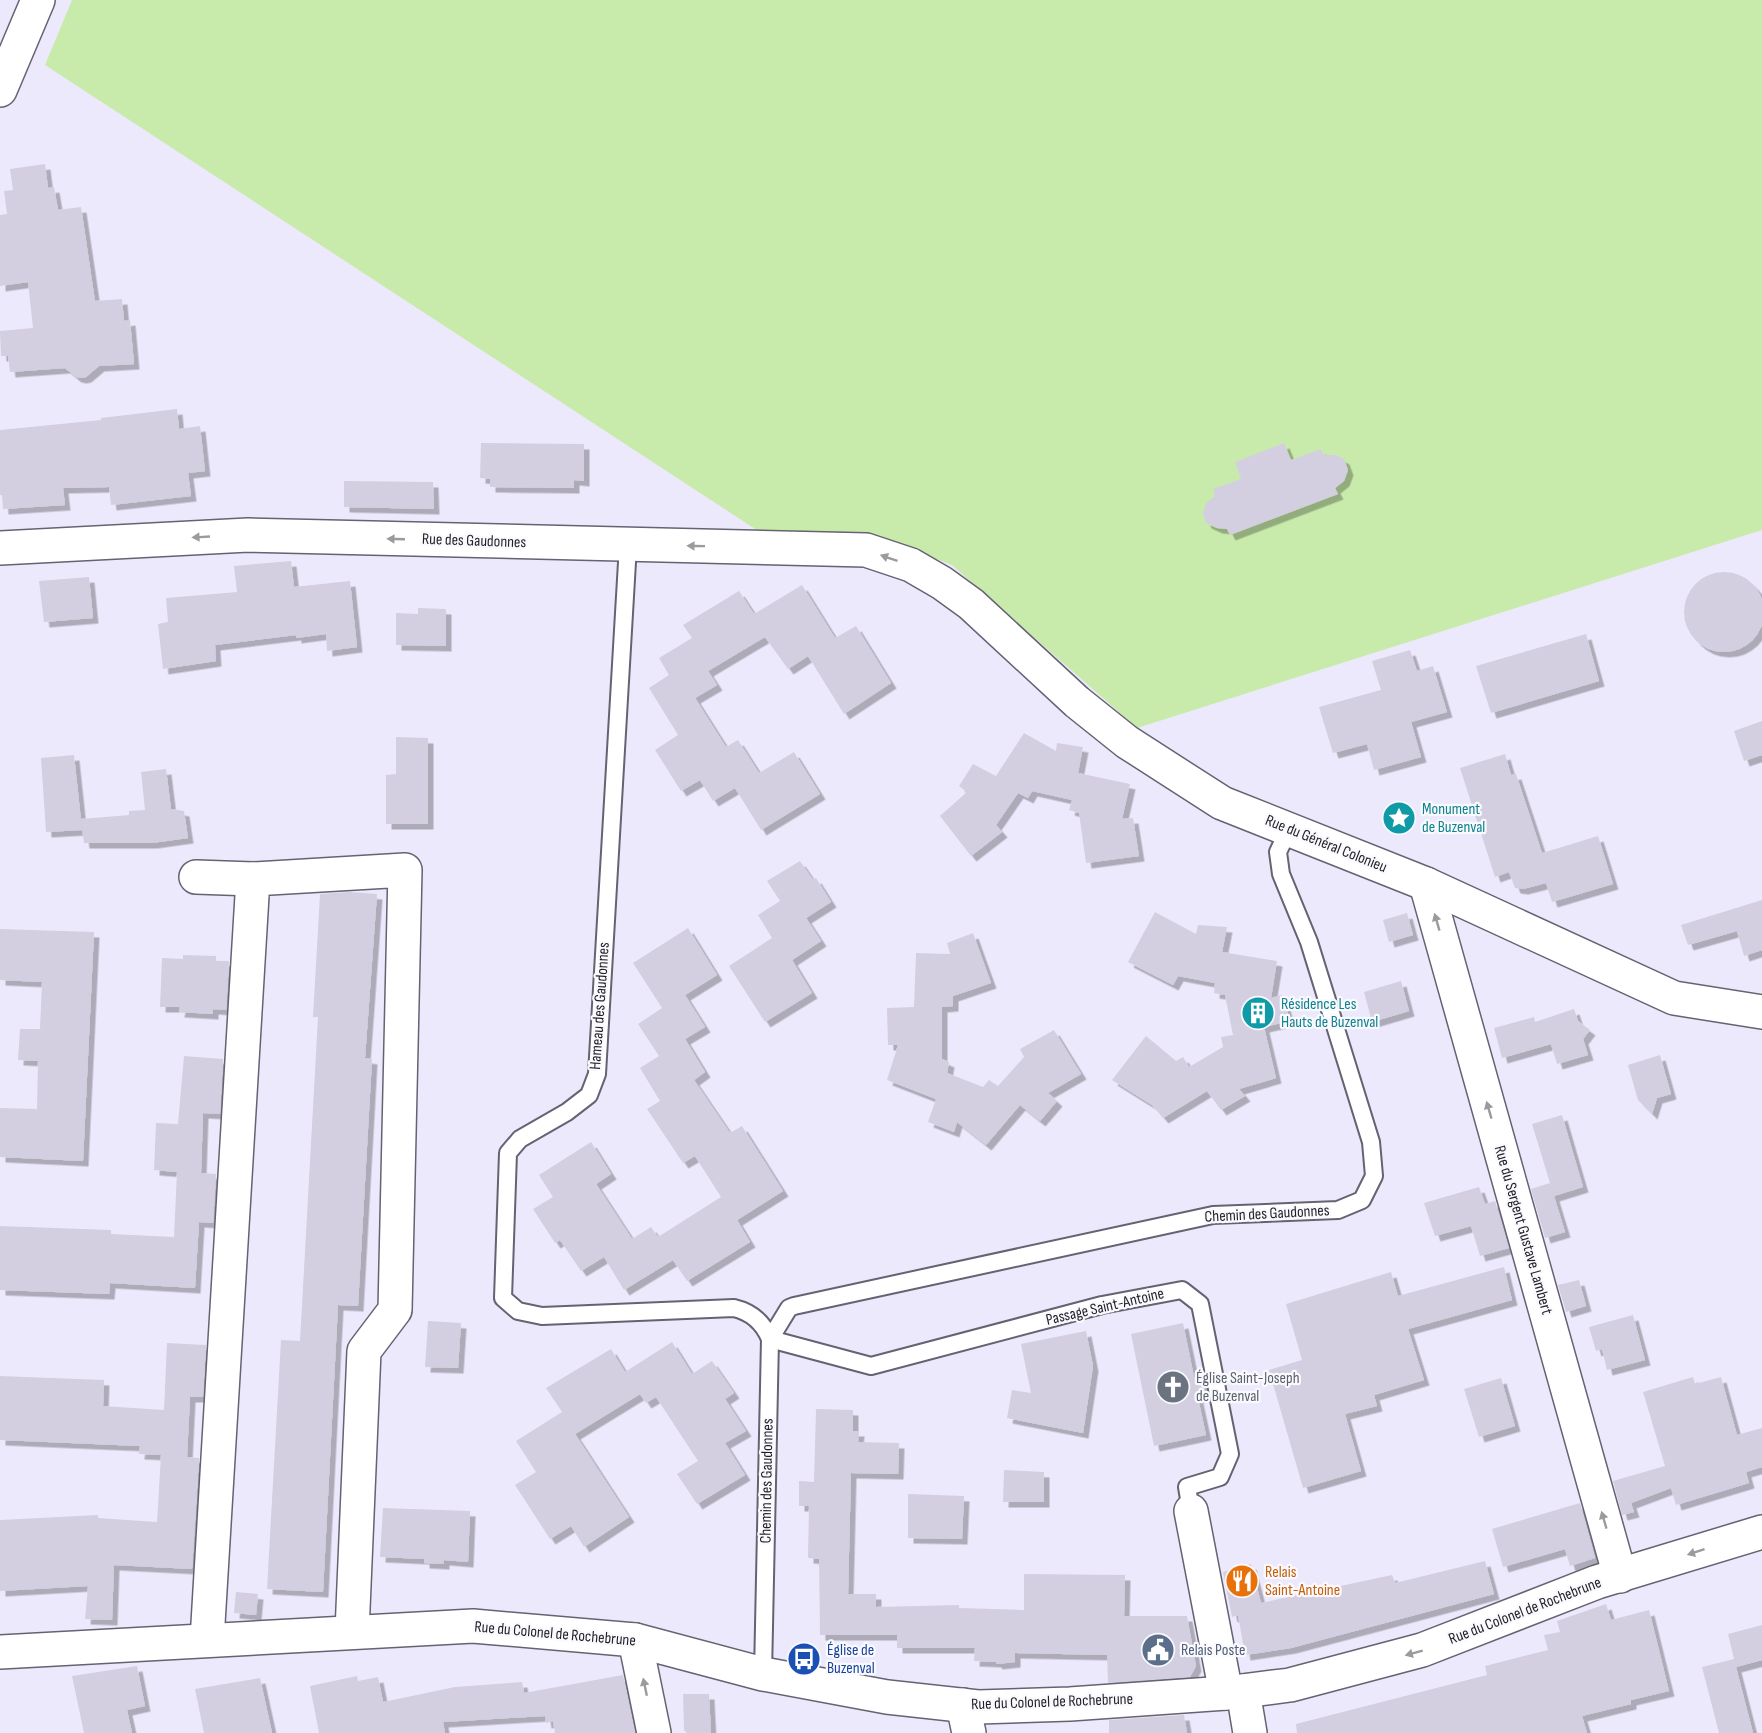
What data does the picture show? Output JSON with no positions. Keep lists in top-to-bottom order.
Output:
{
  "streets": {
    "street": [
      "Rue des Gaudonnes",
      "Rue du Général Colonieu",
      "Rue du Sergent Gustave Lambert",
      "Passage Saint-Antoine",
      "Rue du Colonel de Rochebrune"
    ],
    "lane": ["Hameau des Gaudonnes", "Chemin des Gaudonnes"]
  },
  "crossings": [
    ["Rue des Gaudonnes", "Rue du Général Colonieu"],
    ["Rue des Gaudonnes", "Hameau des Gaudonnes"],
    ["Rue du Général Colonieu", "Chemin des Gaudonnes"],
    ["Rue du Général Colonieu", "Rue du Sergent Gustave Lambert"],
    ["Hameau des Gaudonnes", "Chemin des Gaudonnes"],
    ["Hameau des Gaudonnes", "Passage Saint-Antoine"],
    ["Chemin des Gaudonnes", "Passage Saint-Antoine"],
    ["Chemin des Gaudonnes", "Rue du Colonel de Rochebrune"],
    ["Rue du Sergent Gustave Lambert", "Rue du Colonel de Rochebrune"],
    ["Passage Saint-Antoine", "Rue du Colonel de Rochebrune"]
  ],
  "one_way": ["Rue des Gaudonnes", "Rue du Sergent Gustave Lambert"],
  "places": {
    "place": ["Monument de Buzenval"],
    "building": ["Résidence Les Hauts de Buzenval"],
    "church": ["Église Saint-Joseph de Buzenval"],
    "restaurant": ["Relais Saint-Antoine"],
    "public building": ["Relais Poste"],
    "bus stop": ["Église de Buzenval"]
  }
}
